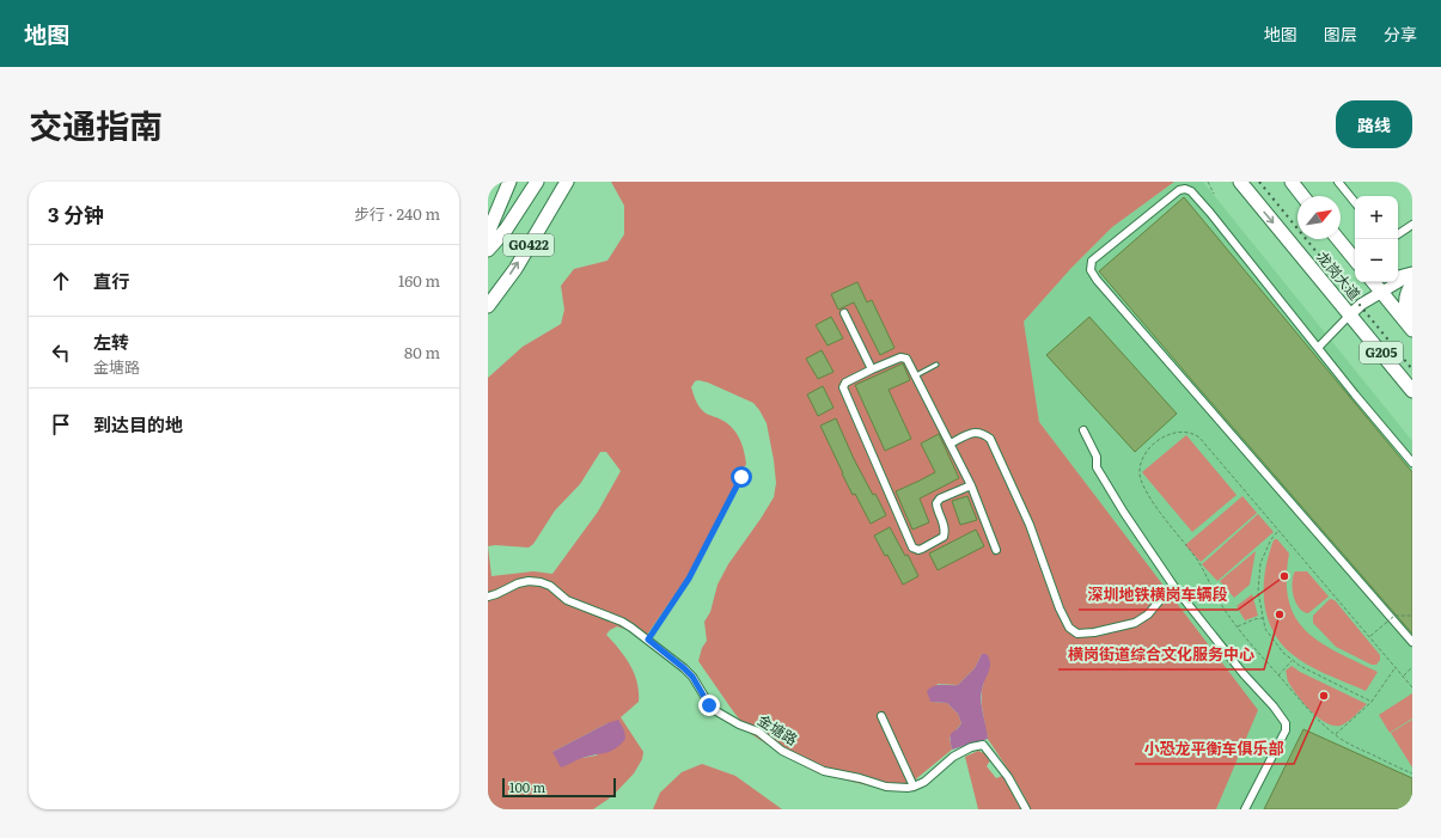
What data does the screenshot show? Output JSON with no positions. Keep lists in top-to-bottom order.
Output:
{
  "streets": {
    "highway": ["G0422", "龙岗大道", "G205"],
    "street": ["金塘路"]
  },
  "places": ["深圳地铁横岗车辆段", "横岗街道综合文化服务中心", "小恐龙平衡车俱乐部"],
  "scale_bar": "100 m",
  "north": "top right",
  "page": {
    "header": "地图",
    "nav": ["地图", "图层", "分享"],
    "title": "交通指南",
    "buttons": "路线",
    "heading": ["3 分钟", "步行 · 240 m"],
    "map_buttons": ["+", "−"],
    "list": [
      ["直行", "160 m"],
      ["左转", "金塘路", "80 m"],
      "到达目的地"
    ],
    "scale": "100 m"
  }
}
